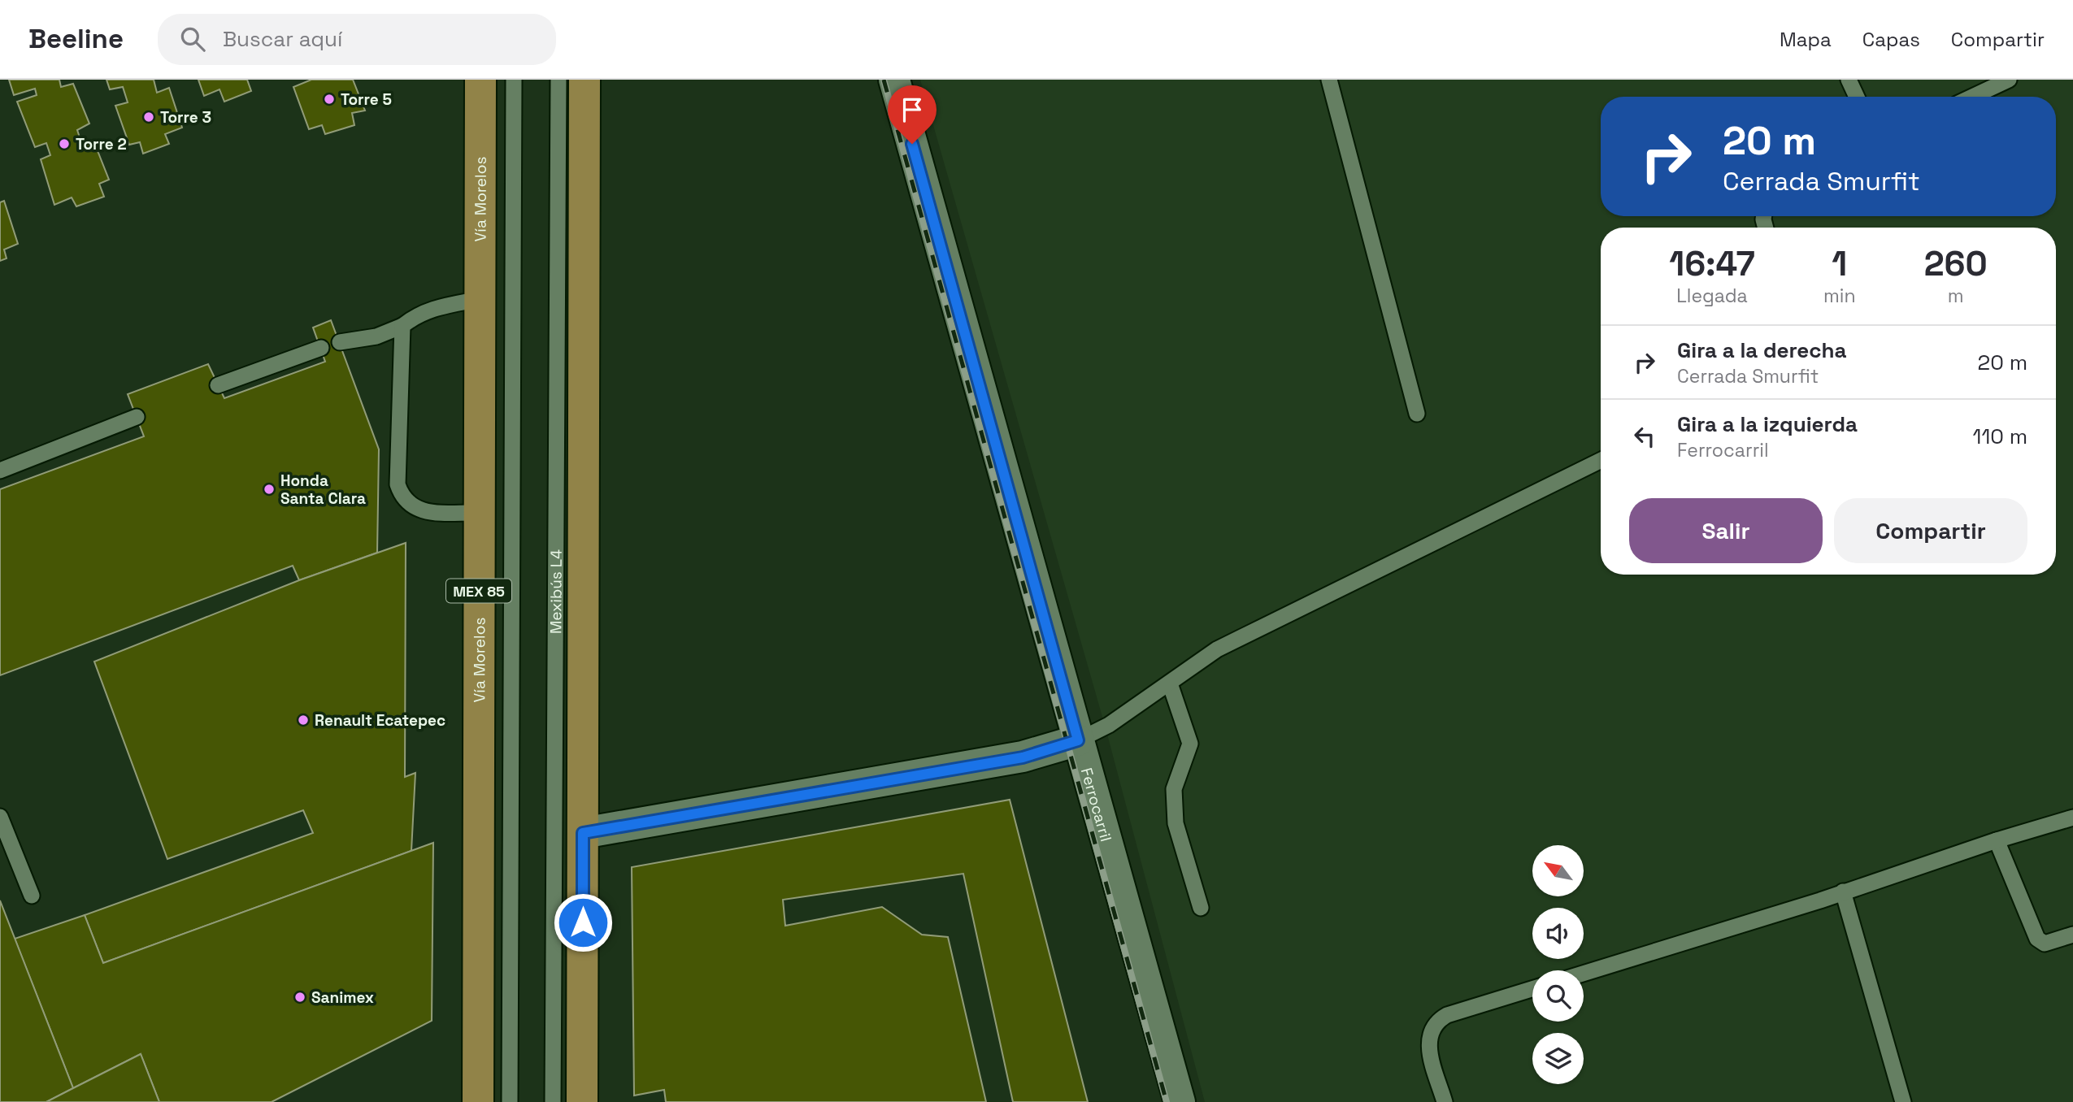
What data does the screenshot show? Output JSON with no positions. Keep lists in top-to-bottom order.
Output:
{
  "streets": {
    "main road": ["Vía Morelos", "MEX 85"],
    "street": ["Ferrocarril"],
    "lane": ["Mexibús L4"]
  },
  "places": [
    "Torre 5",
    "Torre 3",
    "Torre 2",
    "Honda Santa Clara",
    "Renault Ecatepec",
    "Sanimex"
  ],
  "north": "top left",
  "page": {
    "header": "Beeline",
    "search": "Buscar aquí",
    "nav": ["Mapa", "Capas", "Compartir"],
    "turn": ["20 m", "Cerrada Smurfit"],
    "eta": [
      "16:47",
      "Llegada",
      "1",
      "min",
      "260",
      "m"
    ],
    "list": [
      {
        "name": "Gira a la derecha",
        "note": "Cerrada Smurfit",
        "value": "20 m"
      },
      {
        "name": "Gira a la izquierda",
        "note": "Ferrocarril",
        "value": "110 m"
      }
    ],
    "buttons": ["Salir", "Compartir"]
  }
}
